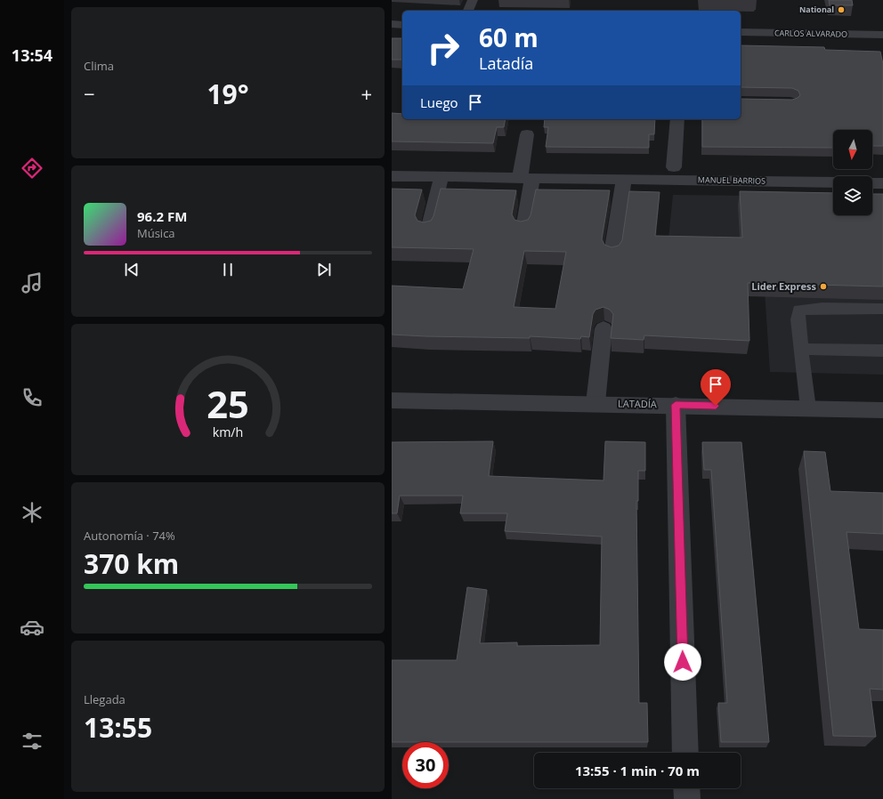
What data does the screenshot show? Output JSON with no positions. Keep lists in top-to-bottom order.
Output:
{
  "streets": {
    "street": ["CARLOS ALVARADO", "MANUEL BARRIOS", "LATADÍA"]
  },
  "places": ["National", "Lider Express"],
  "north": "bottom",
  "page": {
    "tabs": "13:54",
    "tile": [
      "Clima",
      ["Autonomía · 74%", "370 km"],
      ["Llegada", "13:55"]
    ],
    "turn": ["60 m", "Latadía"],
    "heat": ["−", "19°", "+"],
    "then": "Luego",
    "song": ["96.2 FM", "Música"],
    "limit": "30",
    "trip": "13:55 · 1 min · 70 m",
    "gauge": ["25", "km/h"]
  }
}
